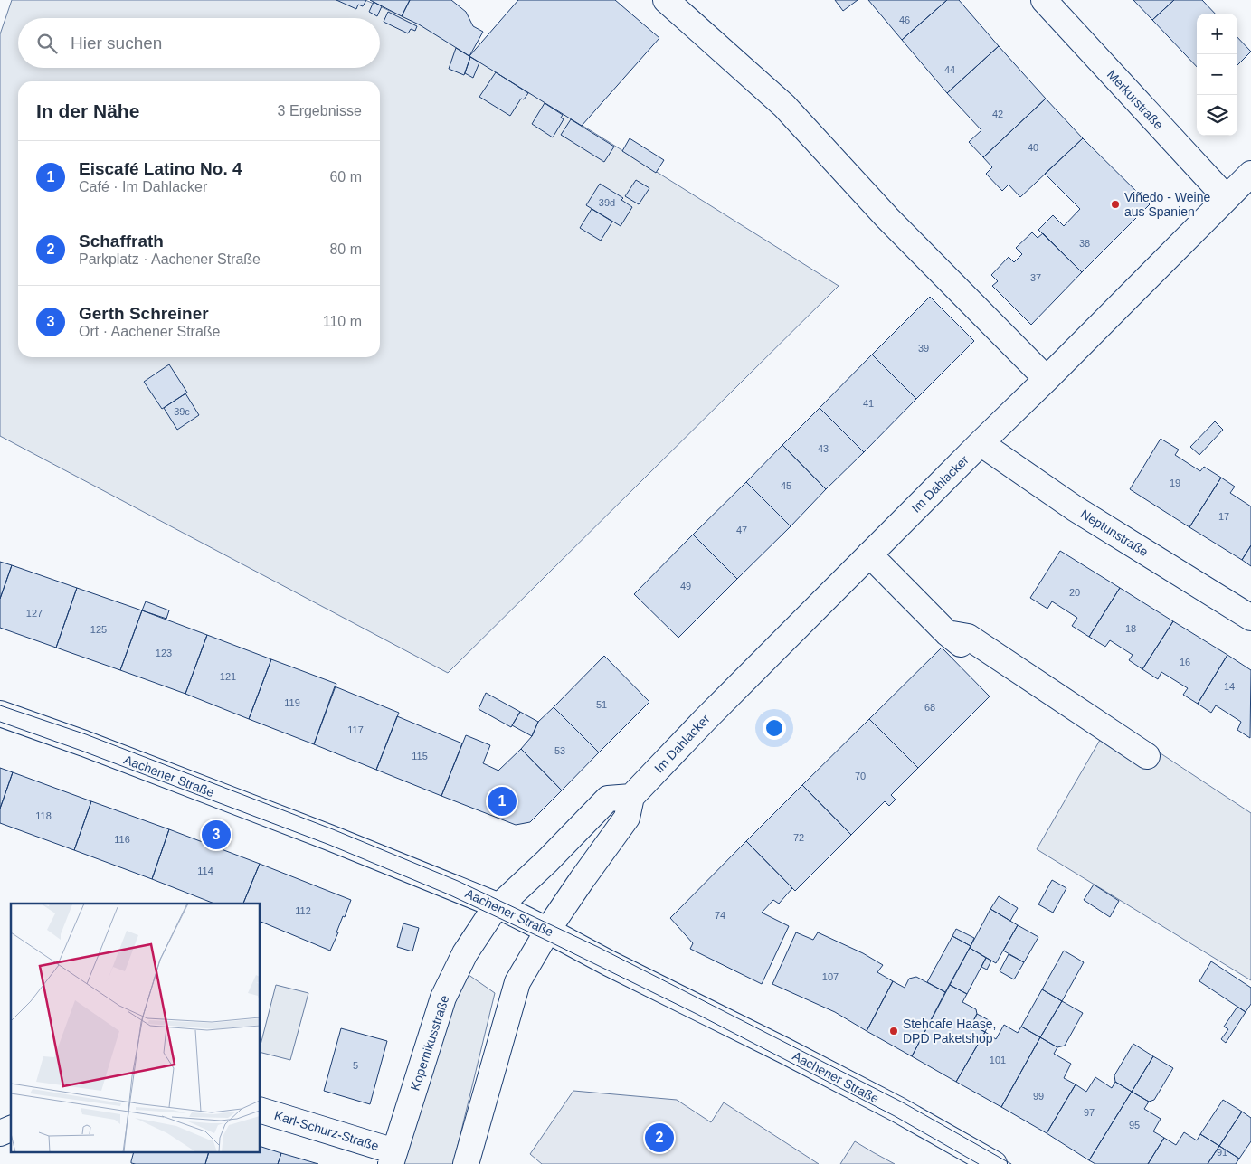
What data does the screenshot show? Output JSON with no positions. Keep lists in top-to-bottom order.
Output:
{
  "streets": {
    "street": [
      "Merkurstraße",
      "Im Dahlacker",
      "Neptunstraße",
      "Aachener Straße",
      "Kopernikusstraße",
      "Karl-Schurz-Straße"
    ]
  },
  "crossings": [
    ["Merkurstraße", "Im Dahlacker"],
    ["Im Dahlacker", "Neptunstraße"],
    ["Aachener Straße", "Kopernikusstraße"],
    ["Kopernikusstraße", "Karl-Schurz-Straße"]
  ],
  "places": ["Viñedo - Weine aus Spanien", "Stehcafe Haase, DPD Paketshop"],
  "house_numbers": [
    "46",
    "44",
    "42",
    "40",
    "39d",
    "38",
    "37",
    "39",
    "41",
    "39c",
    "43",
    "19",
    "45",
    "17",
    "47",
    "49",
    "20",
    "127",
    "18",
    "125",
    "123",
    "16",
    "121",
    "14",
    "119",
    "51",
    "68",
    "117",
    "53",
    "115",
    "70",
    "118",
    "72",
    "116",
    "114",
    "112",
    "74",
    "107",
    "101",
    "5",
    "99",
    "97",
    "95",
    "91"
  ],
  "page": {
    "map_buttons": ["+", "−"],
    "search": "Hier suchen",
    "heading": ["In der Nähe", "3 Ergebnisse"],
    "list": [
      {
        "mark": "1",
        "name": "Eiscafé Latino No. 4",
        "note": "Café · Im Dahlacker",
        "value": "60 m"
      },
      {
        "mark": "2",
        "name": "Schaffrath",
        "note": "Parkplatz · Aachener Straße",
        "value": "80 m"
      },
      {
        "mark": "3",
        "name": "Gerth Schreiner",
        "note": "Ort · Aachener Straße",
        "value": "110 m"
      }
    ],
    "pins": ["1", "3", "2"]
  }
}
